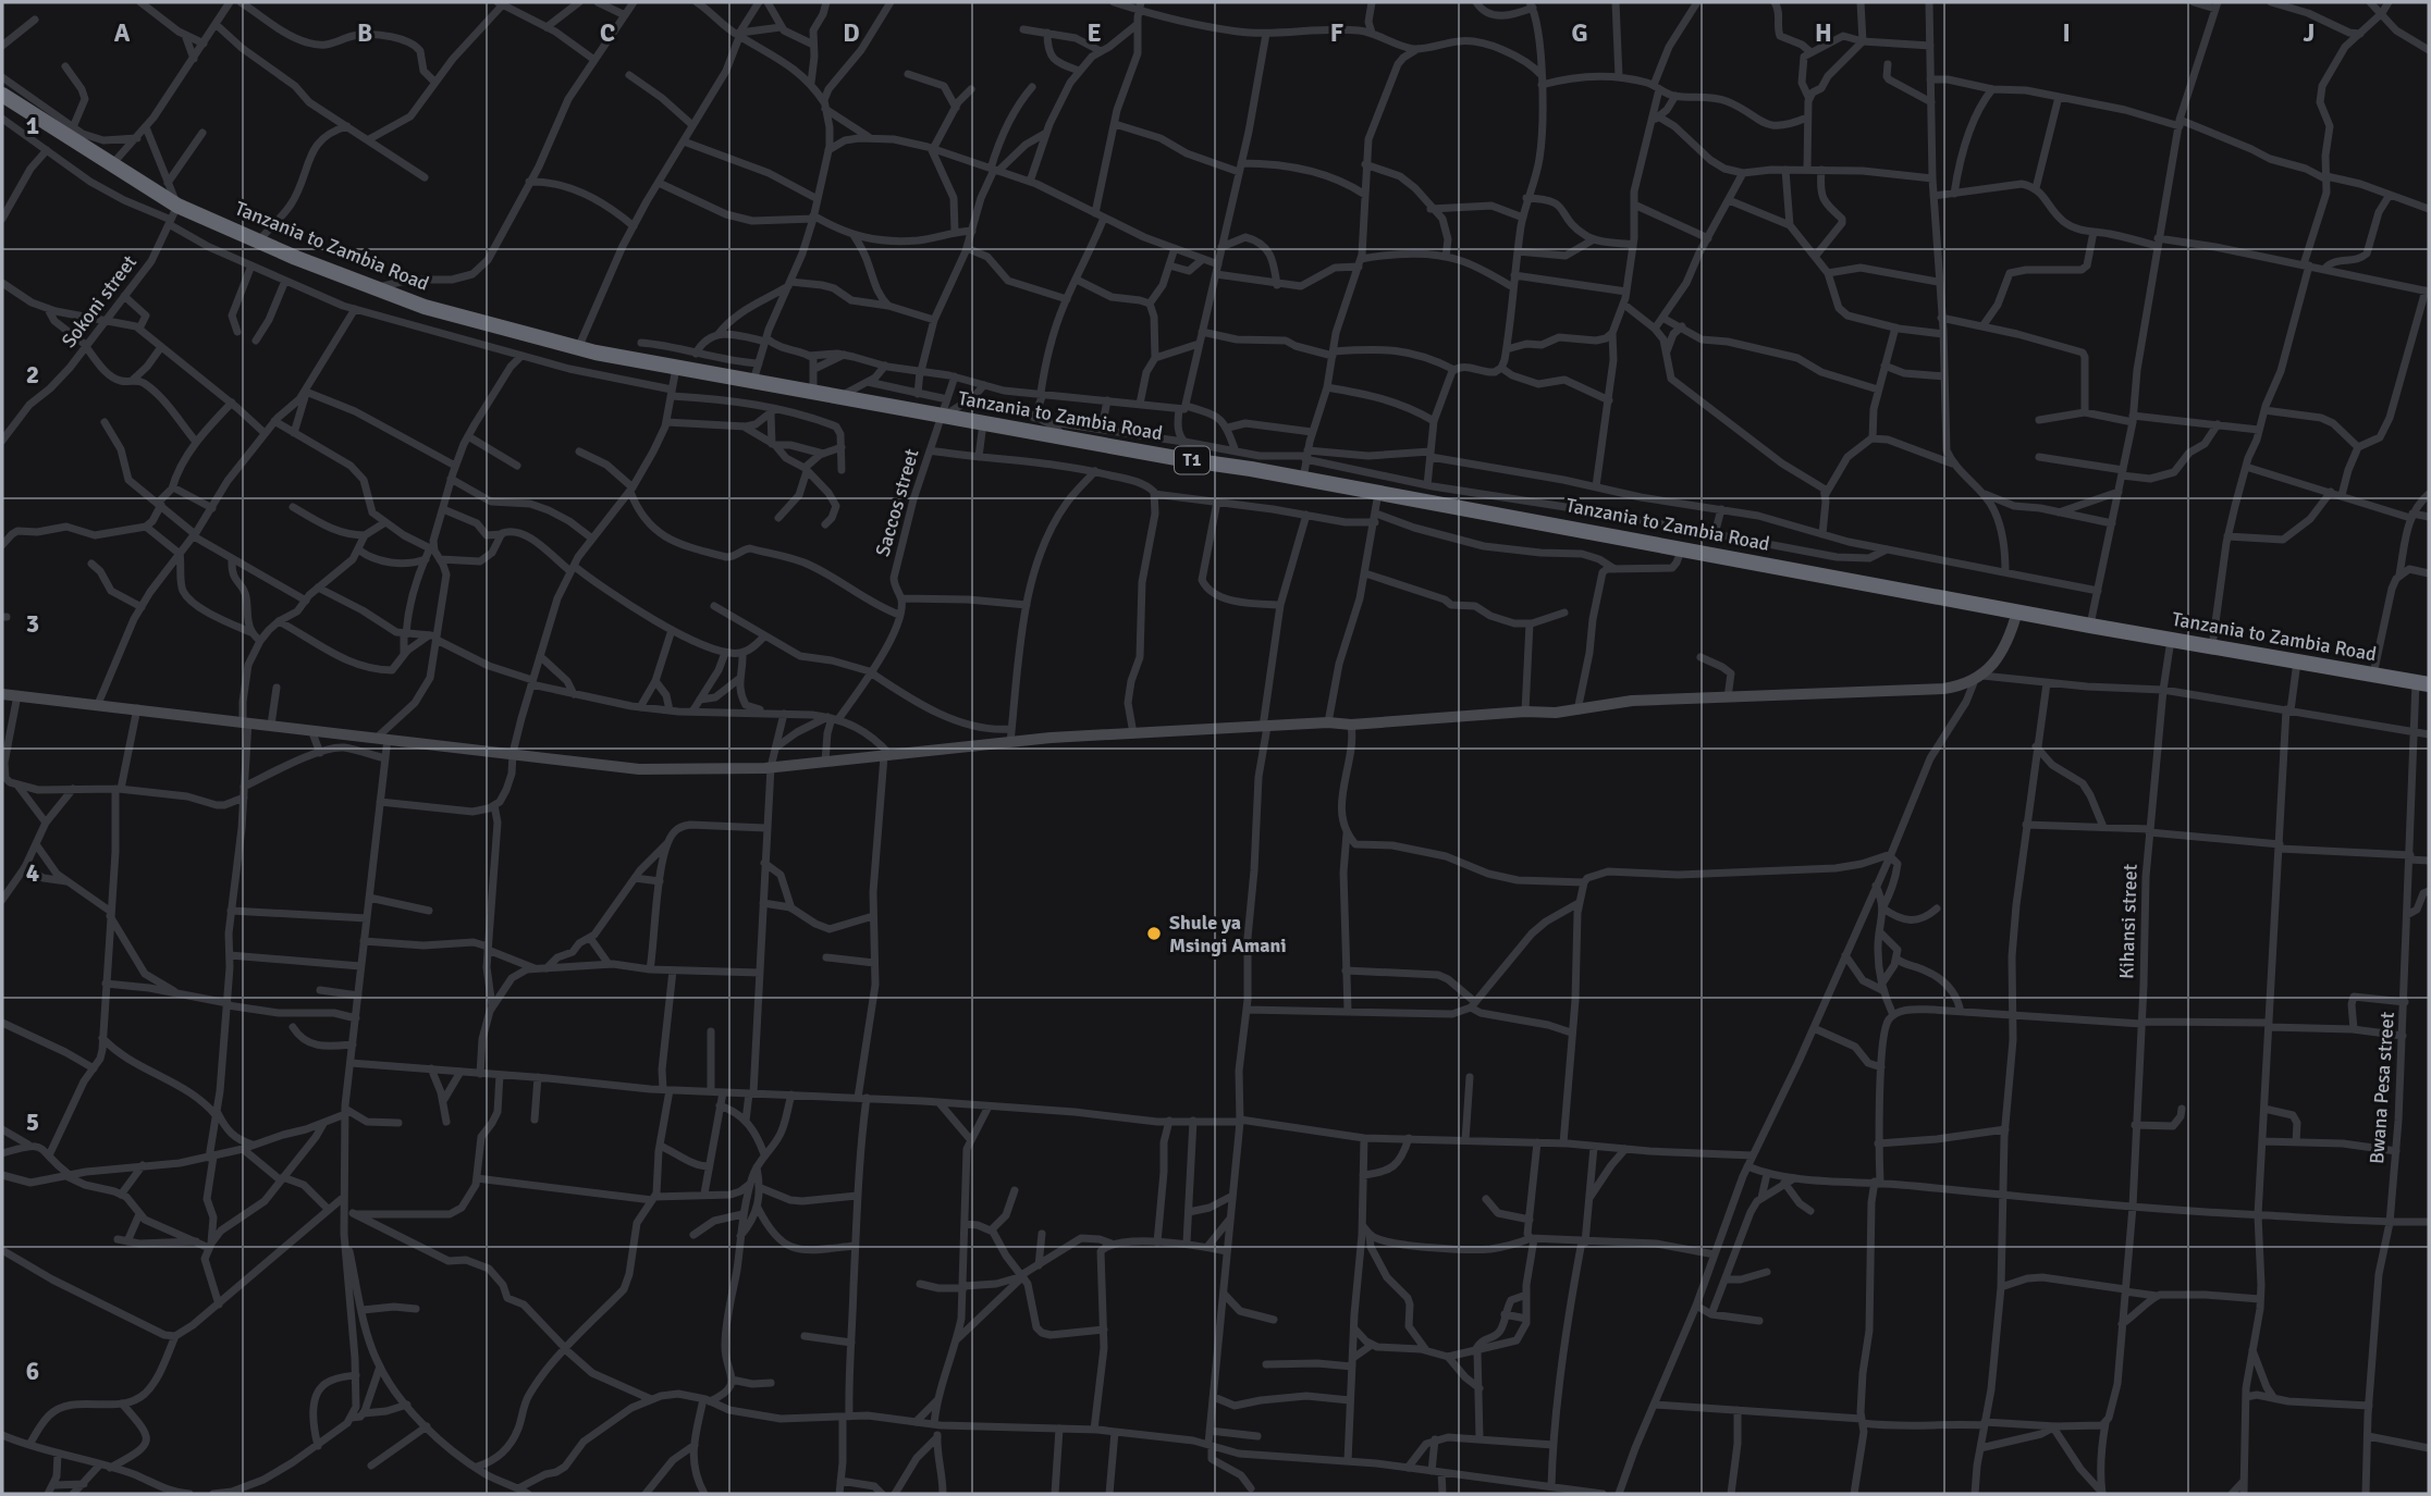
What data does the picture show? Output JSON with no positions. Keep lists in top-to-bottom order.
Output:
{
  "streets": {
    "highway": ["Tanzania to Zambia Road", "T1"],
    "street": [
      "Sokoni street",
      "Saccos street",
      "Kihansi street",
      "Bwana Pesa street"
    ]
  },
  "crossings": [
    ["Tanzania to Zambia Road", "Sokoni street"],
    ["Tanzania to Zambia Road", "Saccos street"],
    ["Tanzania to Zambia Road", "Kihansi street"],
    ["Tanzania to Zambia Road", "Bwana Pesa street"]
  ],
  "places": ["Shule ya Msingi Amani"],
  "grid": {
    "columns": [
      "A",
      "B",
      "C",
      "D",
      "E",
      "F",
      "G",
      "H",
      "I",
      "J"
    ],
    "rows": [
      "1",
      "2",
      "3",
      "4",
      "5",
      "6"
    ]
  }
}
